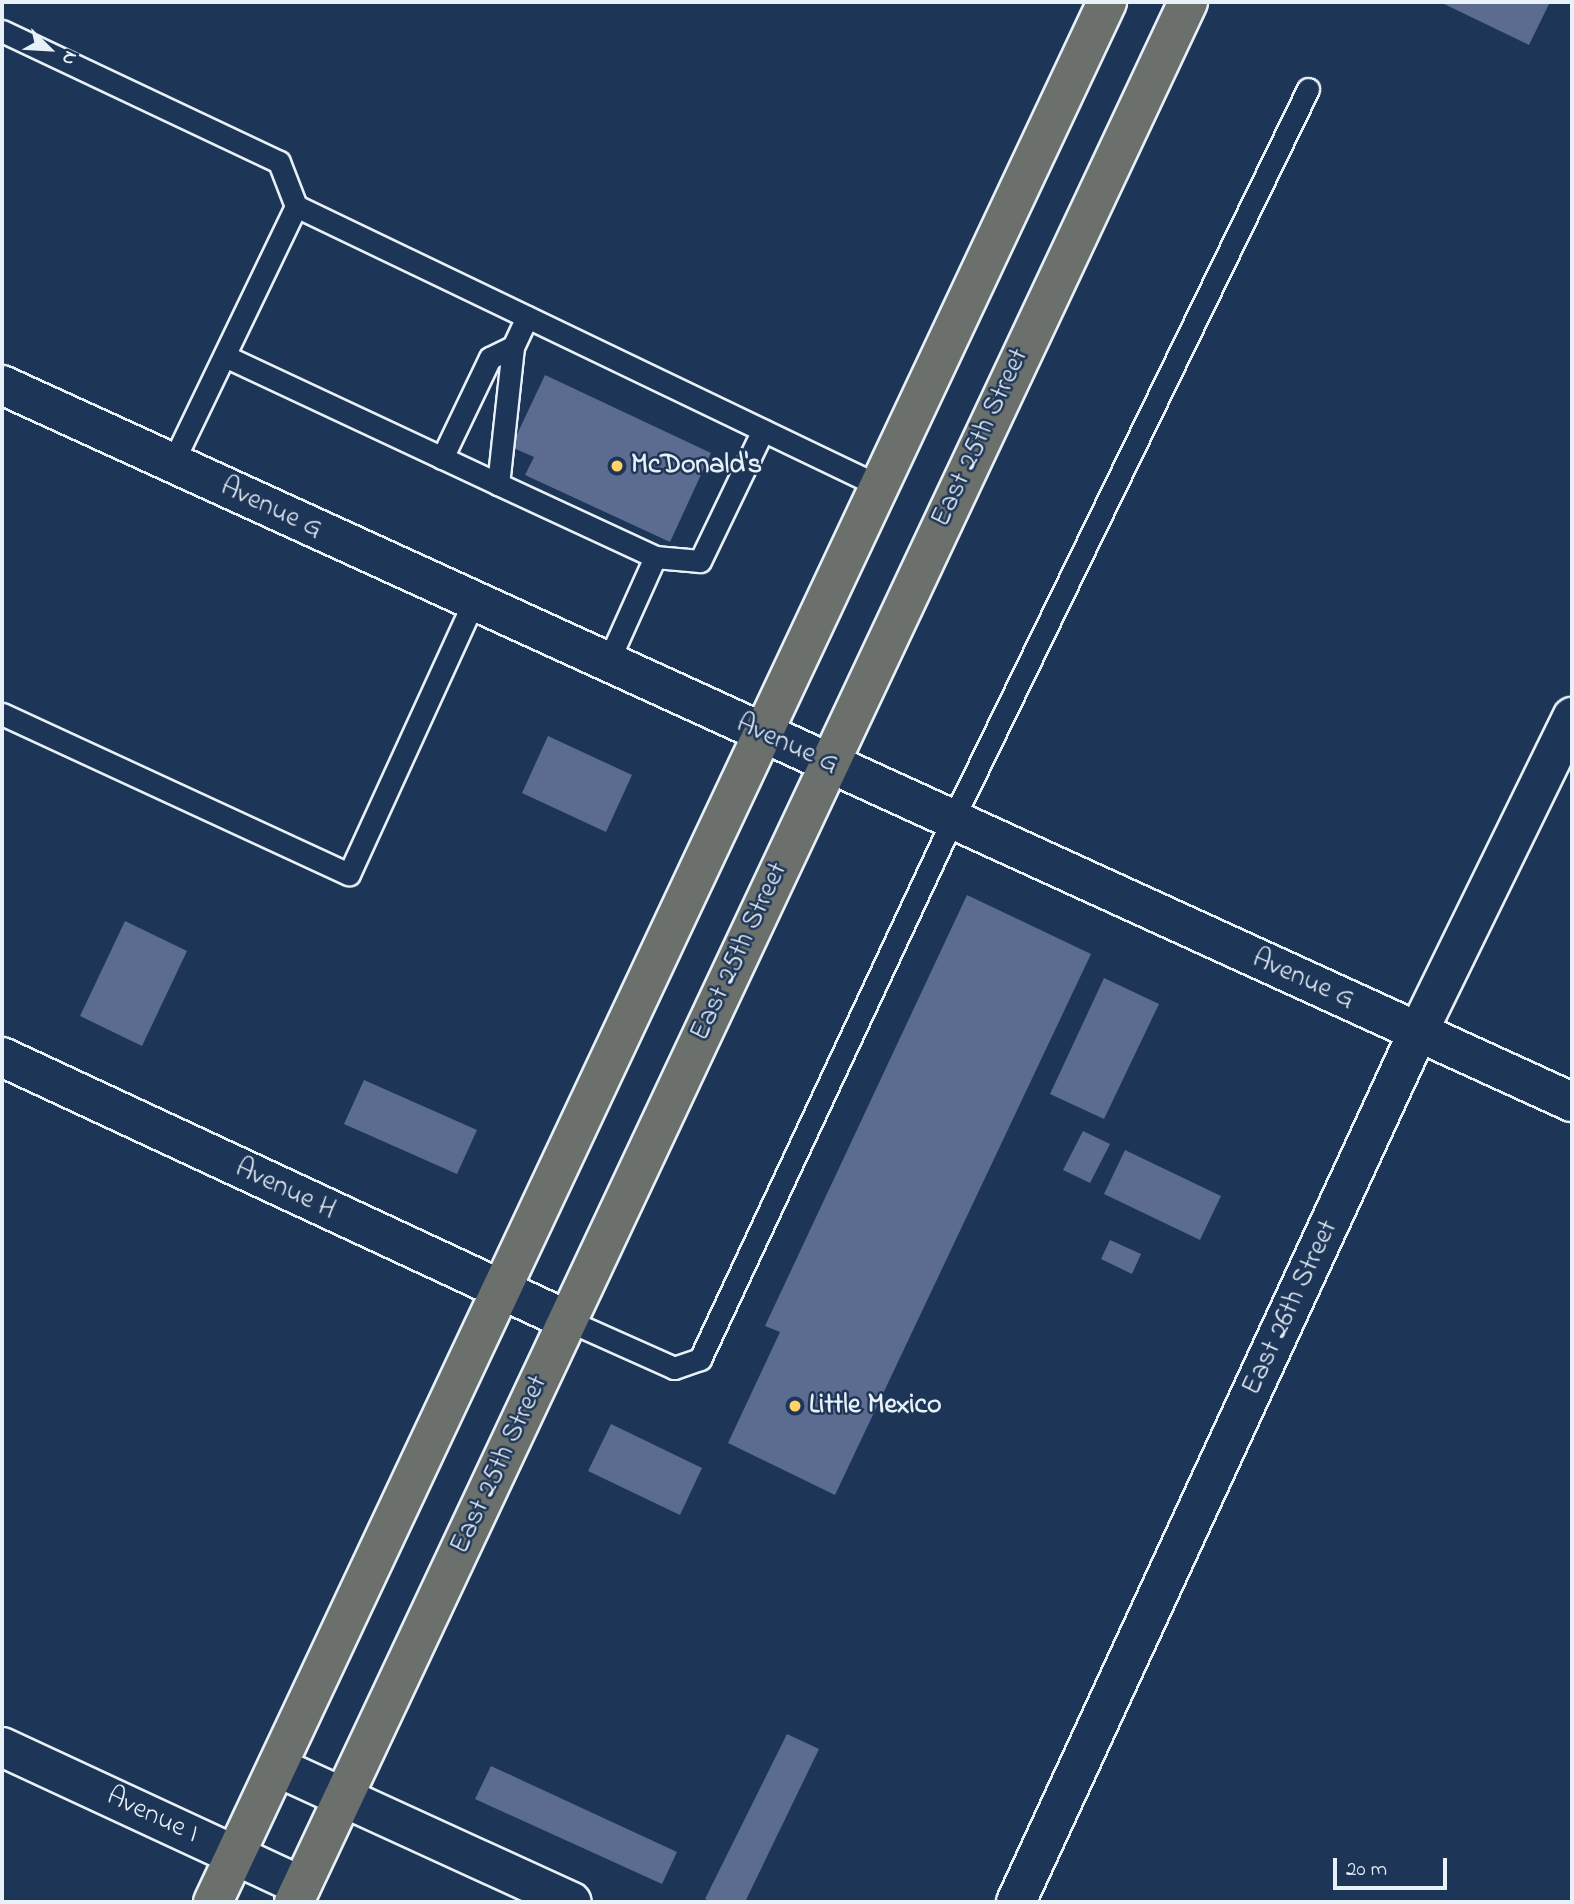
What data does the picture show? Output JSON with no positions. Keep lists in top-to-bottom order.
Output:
{
  "streets": {
    "main road": ["East 25th Street"],
    "street": [
      "Avenue G",
      "Avenue H",
      "East 26th Street",
      "Avenue I"
    ]
  },
  "crossings": [
    ["East 25th Street", "Avenue G"],
    ["East 25th Street", "Avenue H"],
    ["East 25th Street", "Avenue I"],
    ["Avenue G", "East 26th Street"]
  ],
  "places": ["McDonald's", "Little Mexico"],
  "scale_bar": "20 m",
  "north": "bottom right"
}
